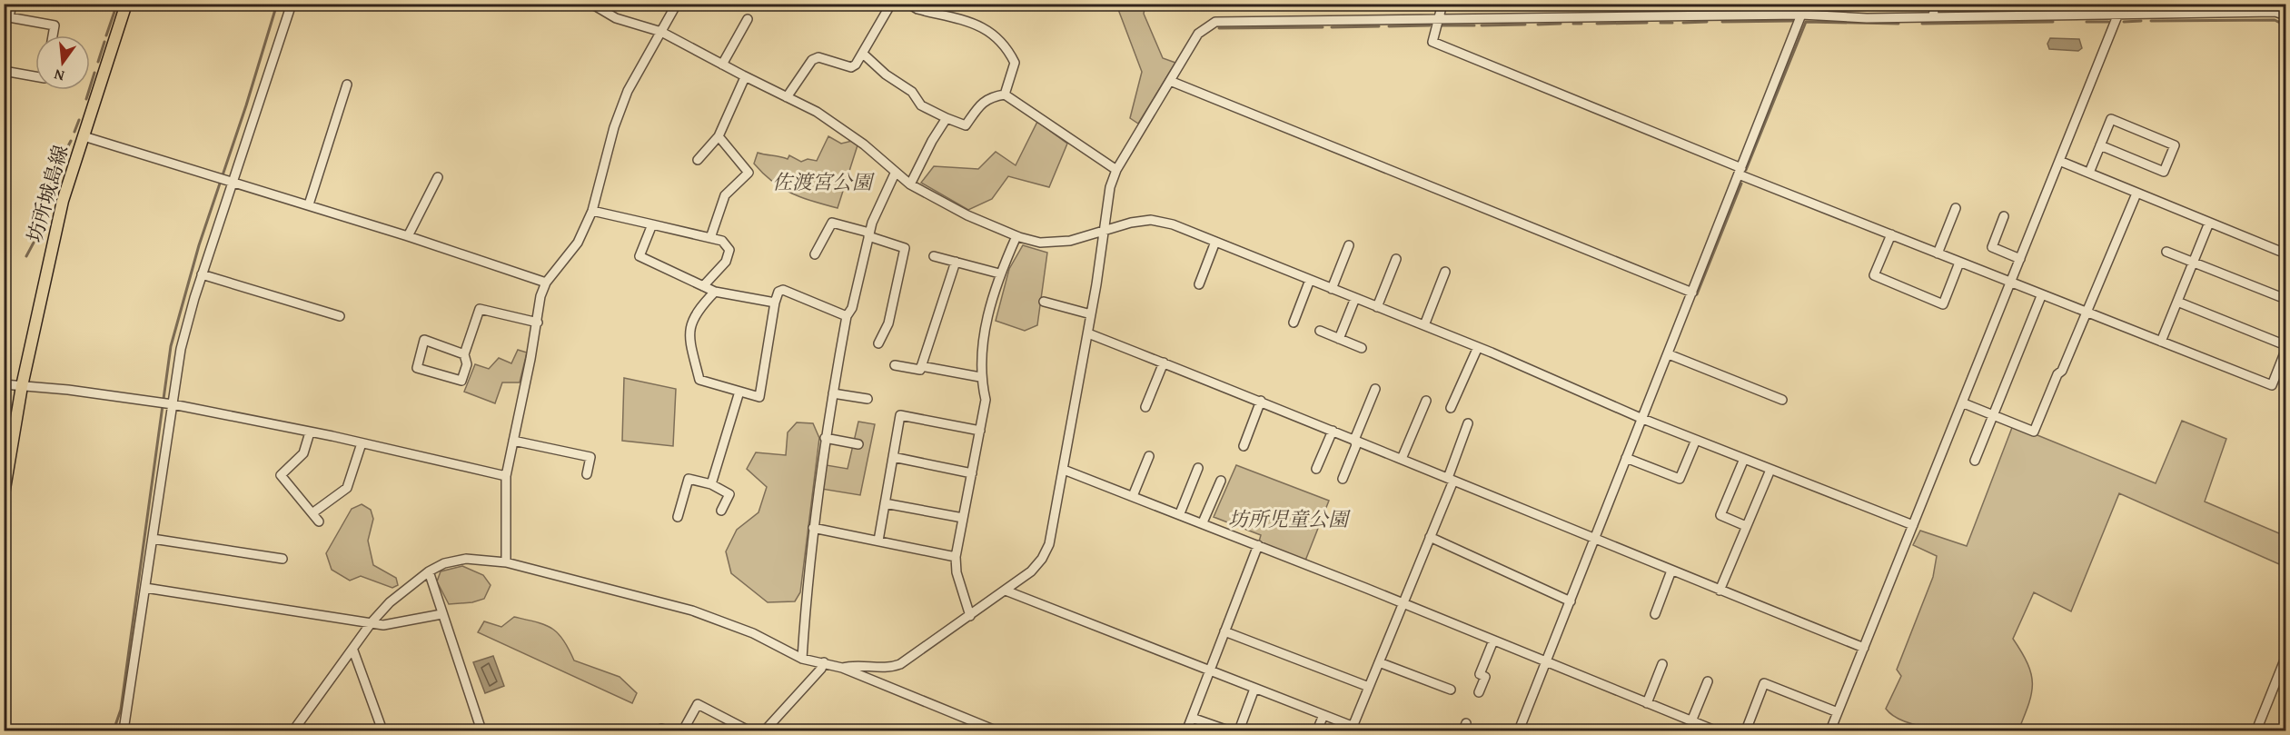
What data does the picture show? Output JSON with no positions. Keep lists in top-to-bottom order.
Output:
{
  "streets": {
    "main road": ["坊所城島線"]
  },
  "parks": ["佐渡宮公園", "坊所児童公園"],
  "north": "bottom"
}
